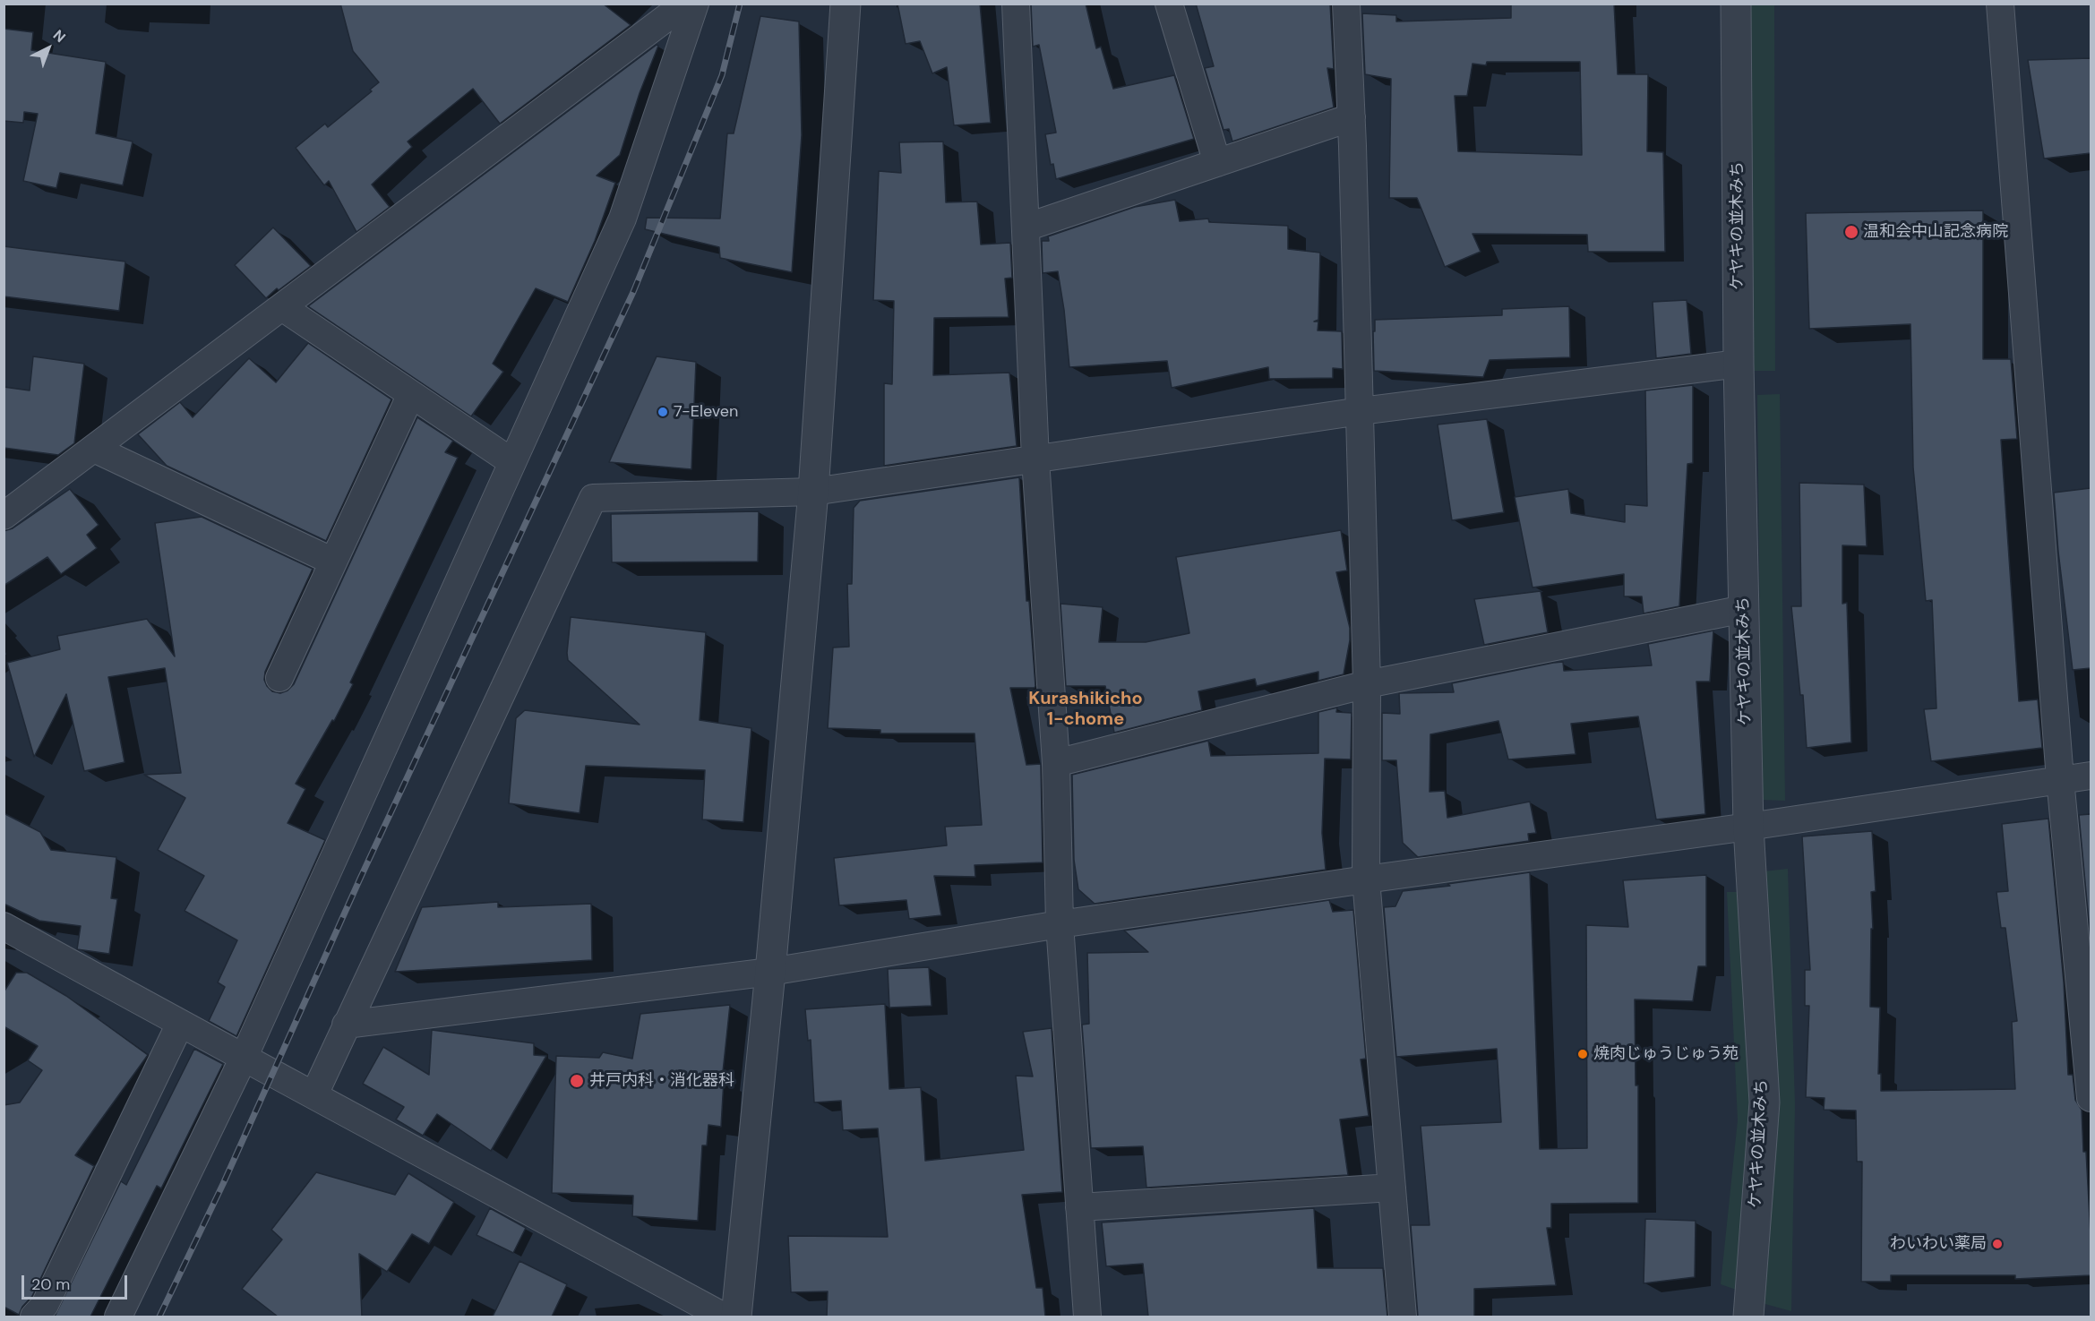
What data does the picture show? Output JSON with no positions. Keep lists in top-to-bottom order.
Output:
{
  "streets": {
    "street": ["ケヤキの並木みち"]
  },
  "districts": ["Kurashikicho 1-chome"],
  "places": [
    "温和会中山記念病院",
    "7-Eleven",
    "焼肉じゅうじゅう苑",
    "井戸内科・消化器科",
    "わいわい薬局"
  ],
  "scale_bar": "20 m",
  "north": "top right"
}
